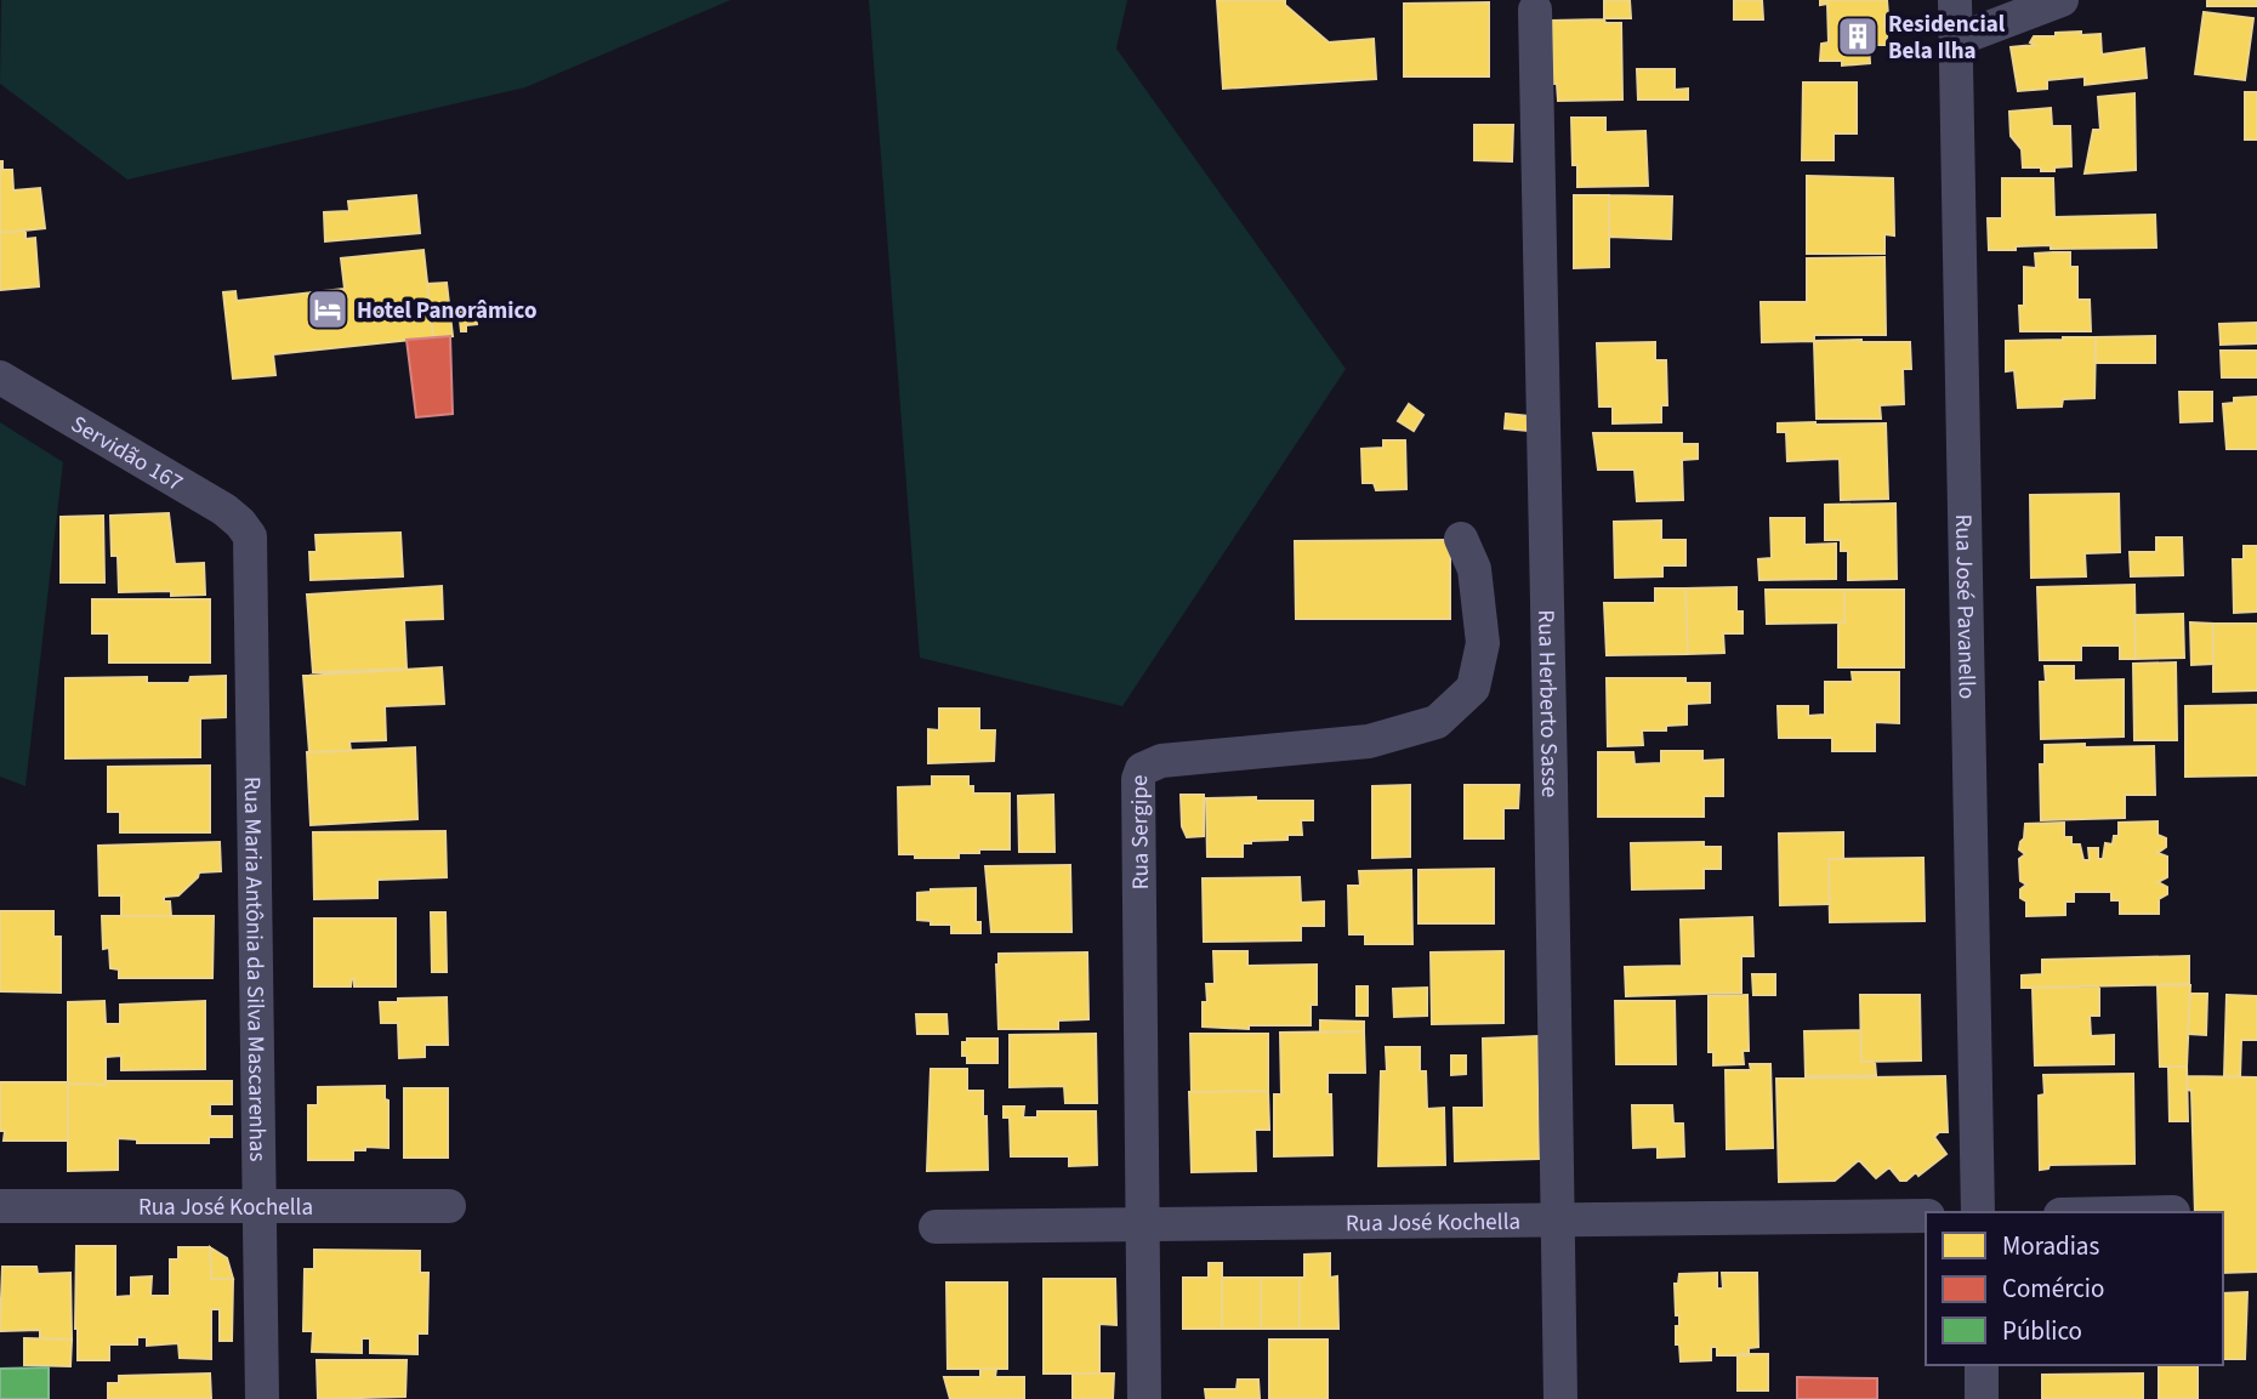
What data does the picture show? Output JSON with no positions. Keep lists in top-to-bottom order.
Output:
{
  "streets": {
    "street": [
      "Servidão 167",
      "Rua José Pavanello",
      "Rua Herberto Sasse",
      "Rua Sergipe",
      "Rua Maria Antônia da Silva Mascarenhas",
      "Rua José Kochella"
    ]
  },
  "crossings": [
    ["Servidão 167", "Rua Maria Antônia da Silva Mascarenhas"],
    ["Rua Herberto Sasse", "Rua José Kochella"],
    ["Rua Sergipe", "Rua José Kochella"],
    ["Rua Maria Antônia da Silva Mascarenhas", "Rua José Kochella"]
  ],
  "places": {
    "building": ["Residencial Bela Ilha"],
    "hotel": ["Hotel Panorâmico"]
  },
  "legend": ["Moradias", "Comércio", "Público"]
}
